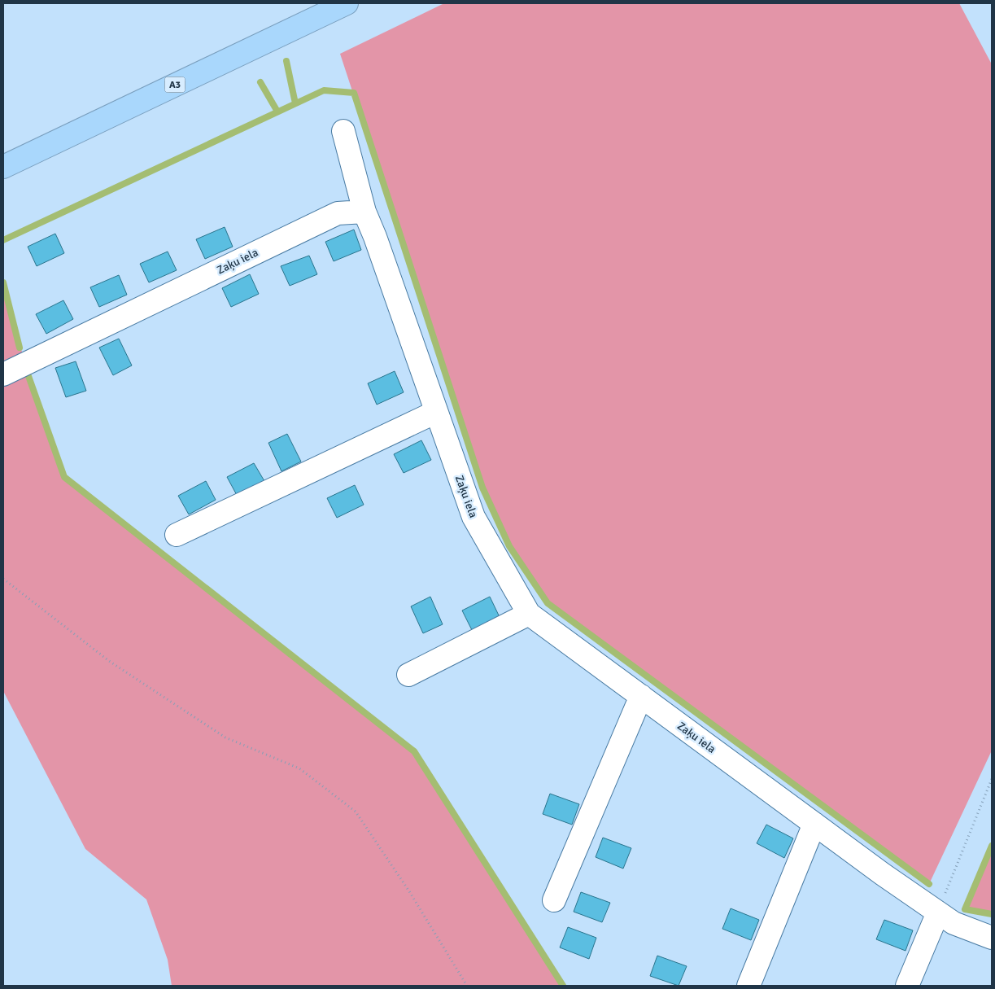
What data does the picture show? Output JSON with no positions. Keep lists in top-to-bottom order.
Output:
{
  "streets": {
    "highway": ["A3"],
    "street": ["Zaķu iela"]
  }
}
